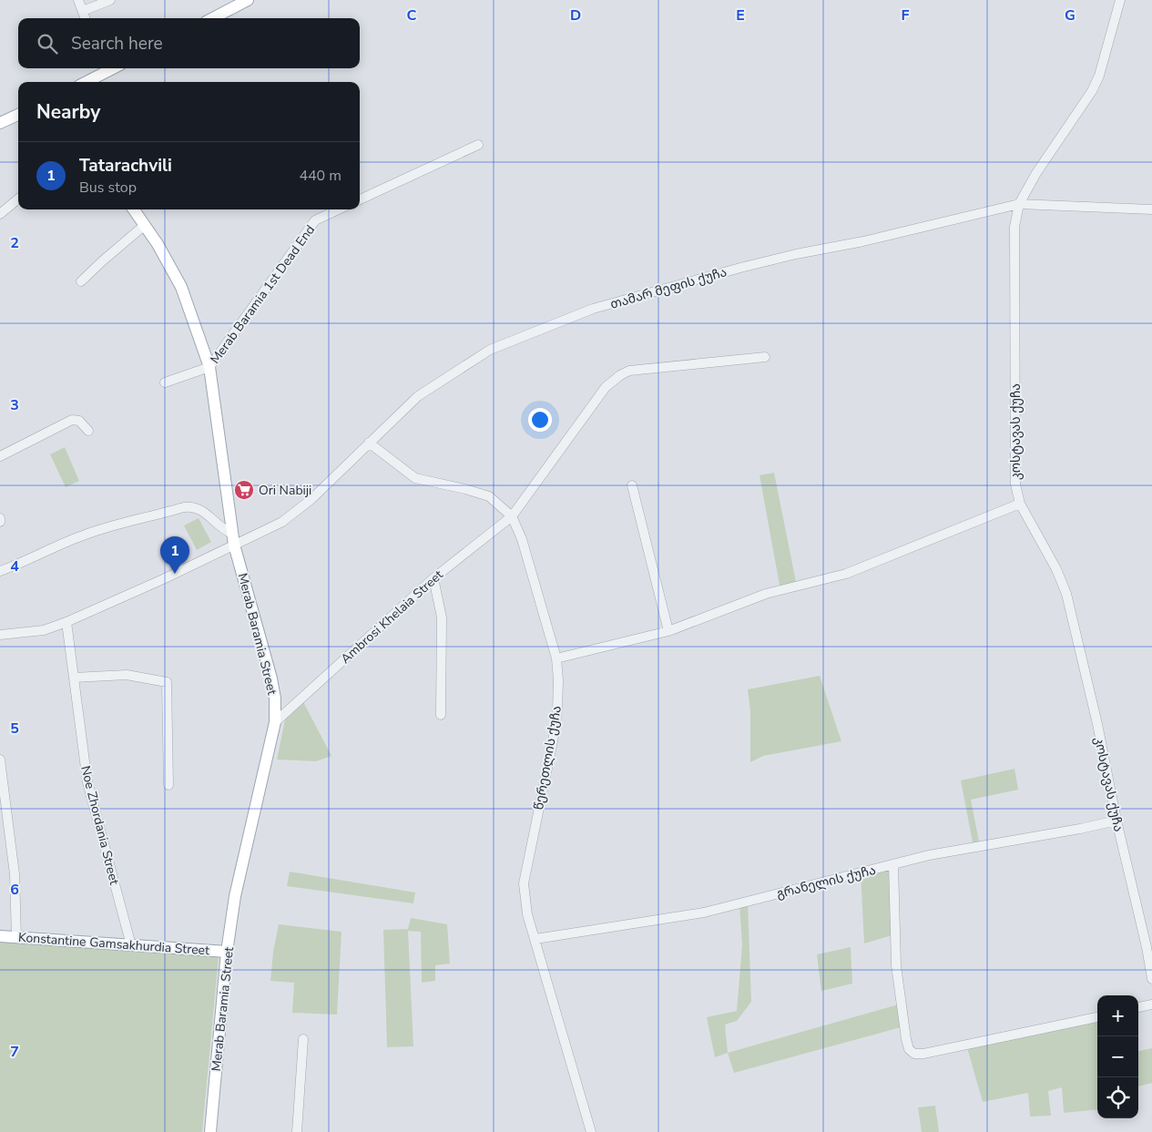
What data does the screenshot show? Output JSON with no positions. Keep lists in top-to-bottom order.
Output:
{
  "streets": {
    "main road": ["Merab Baramia Street", "Konstantine Gamsakhurdia Street"],
    "street": [
      "თამარ მეფის ქუჩა",
      "Merab Baramia 1st Dead End",
      "კოსტავას ქუჩა",
      "Ambrosi Khelaia Street",
      "წერეთლის ქუჩა",
      "Noe Zhordania Street",
      "გრანელის ქუჩა"
    ]
  },
  "crossings": [
    ["თამარ მეფის ქუჩა", "კოსტავას ქუჩა"],
    ["თამარ მეფის ქუჩა", "Merab Baramia Street"],
    ["თამარ მეფის ქუჩა", "წერეთლის ქუჩა"],
    ["თამარ მეფის ქუჩა", "Noe Zhordania Street"],
    ["Merab Baramia 1st Dead End", "Merab Baramia Street"],
    ["კოსტავას ქუჩა", "გრანელის ქუჩა"],
    ["Ambrosi Khelaia Street", "Merab Baramia Street"],
    ["Ambrosi Khelaia Street", "წერეთლის ქუჩა"],
    ["Merab Baramia Street", "Konstantine Gamsakhurdia Street"],
    ["წერეთლის ქუჩა", "გრანელის ქუჩა"],
    ["Noe Zhordania Street", "Konstantine Gamsakhurdia Street"]
  ],
  "places": {
    "supermarket": ["Ori Nabiji"]
  },
  "page": {
    "search": "Search here",
    "heading": "Nearby",
    "list": [
      {
        "mark": "1",
        "name": "Tatarachvili",
        "note": "Bus stop",
        "value": "440 m"
      }
    ],
    "pins": "1",
    "map_buttons": ["+", "−"]
  },
  "grid": {
    "columns": [
      "C",
      "D",
      "E",
      "F",
      "G"
    ],
    "rows": [
      "2",
      "3",
      "4",
      "5",
      "6",
      "7"
    ]
  }
}
